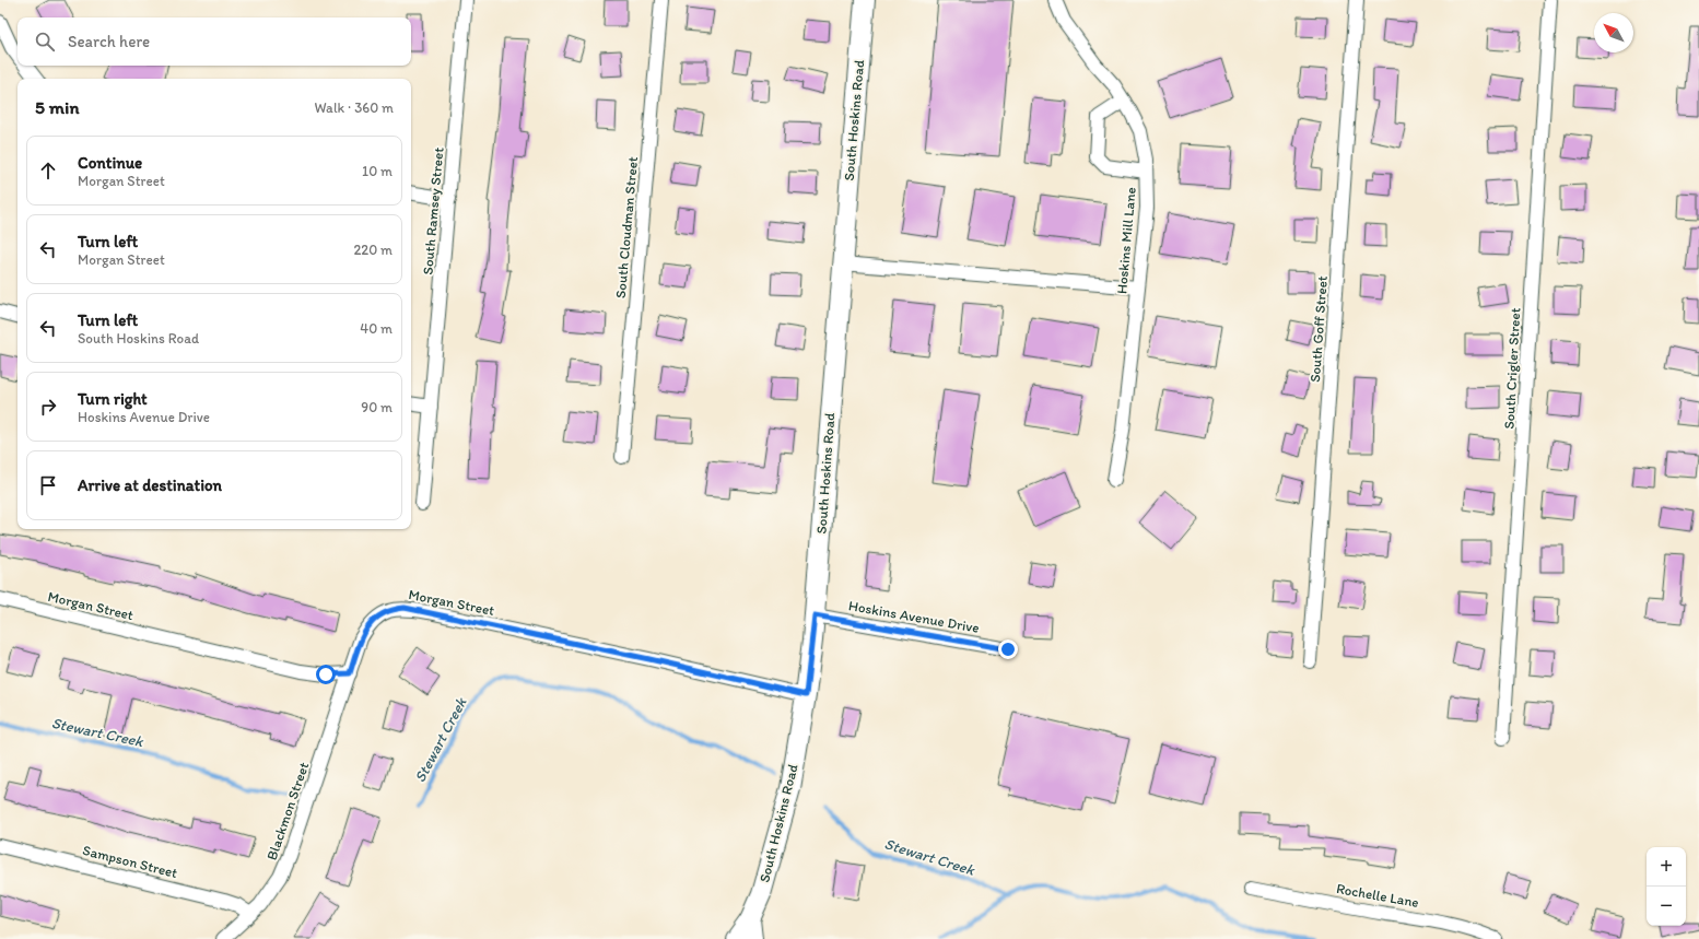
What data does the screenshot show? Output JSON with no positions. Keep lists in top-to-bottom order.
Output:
{
  "streets": {
    "street": [
      "South Hoskins Road",
      "South Ramsey Street",
      "South Cloudman Street",
      "Hoskins Mill Lane",
      "South Goff Street",
      "South Crigler Street",
      "Morgan Street",
      "Hoskins Avenue Drive",
      "Blackmon Street",
      "Sampson Street",
      "Rochelle Lane"
    ]
  },
  "crossings": [
    ["South Hoskins Road", "Morgan Street"],
    ["South Hoskins Road", "Hoskins Avenue Drive"],
    ["Morgan Street", "Blackmon Street"],
    ["Blackmon Street", "Sampson Street"]
  ],
  "water": ["Stewart Creek"],
  "north": "top left",
  "page": {
    "search": "Search here",
    "heading": ["5 min", "Walk · 360 m"],
    "list": [
      ["Continue", "Morgan Street", "10 m"],
      ["Turn left", "Morgan Street", "220 m"],
      ["Turn left", "South Hoskins Road", "40 m"],
      ["Turn right", "Hoskins Avenue Drive", "90 m"],
      "Arrive at destination"
    ],
    "map_buttons": ["+", "−"]
  }
}
